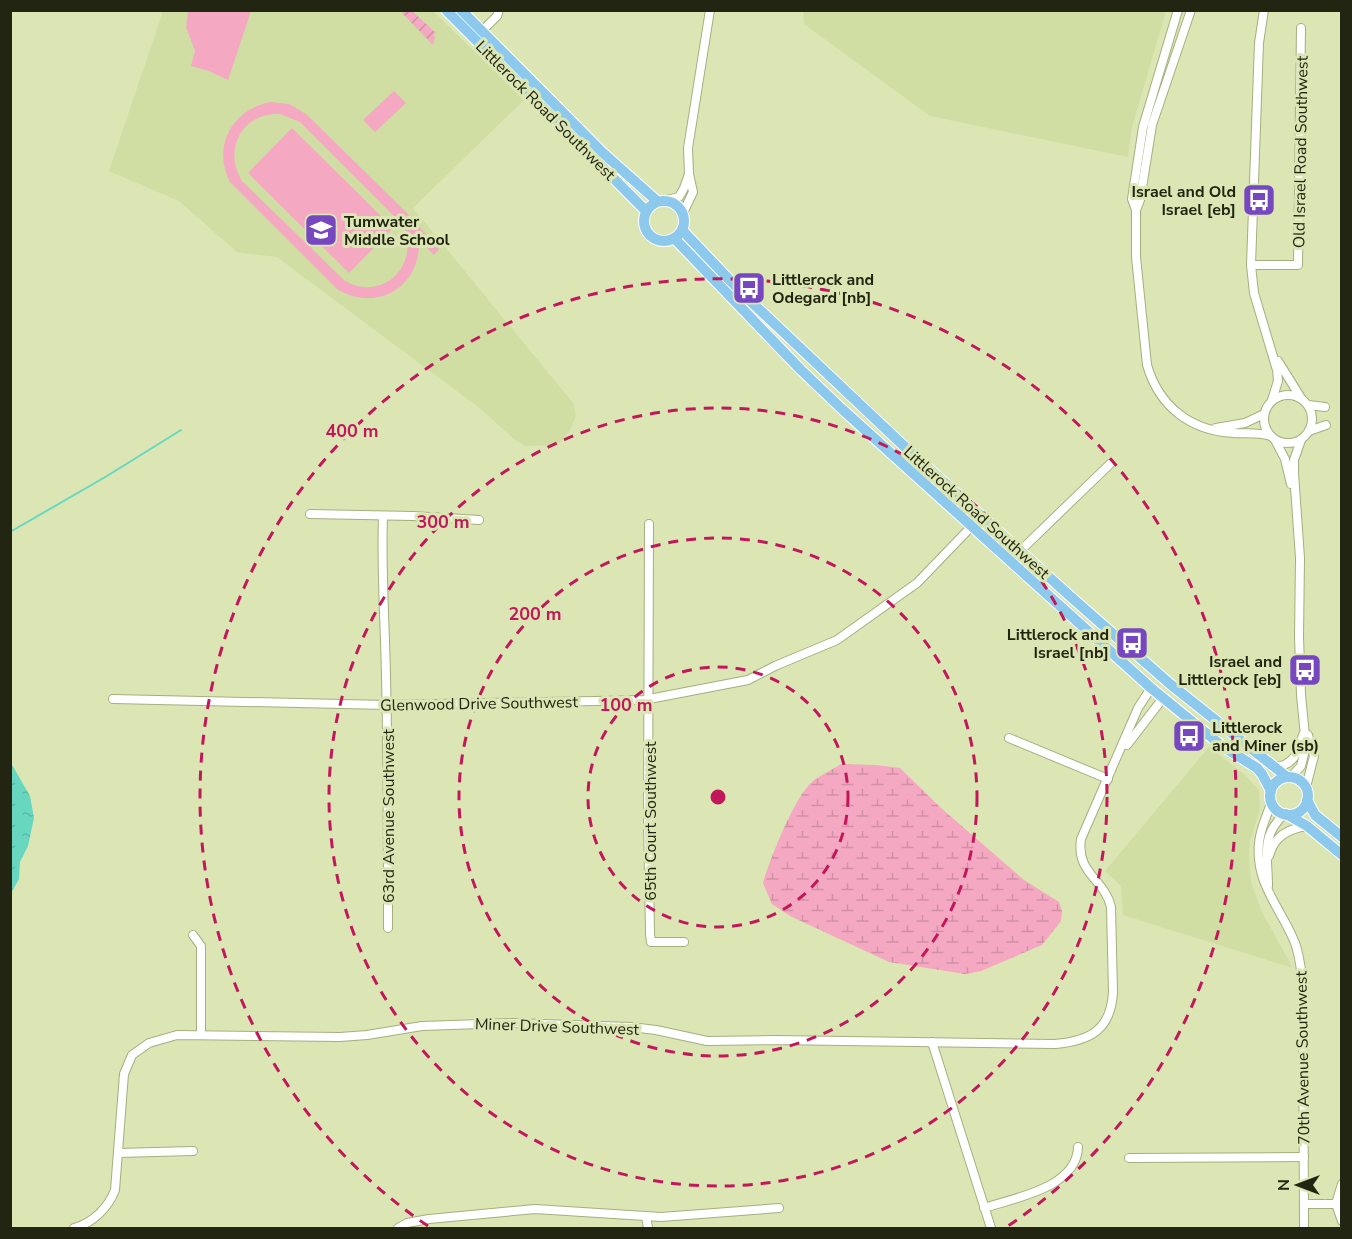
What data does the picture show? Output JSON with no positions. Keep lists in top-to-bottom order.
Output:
{
  "streets": {
    "main road": ["Littlerock Road Southwest"],
    "street": [
      "Old Israel Road Southwest",
      "Glenwood Drive Southwest",
      "63rd Avenue Southwest",
      "65th Court Southwest",
      "Miner Drive Southwest",
      "70th Avenue Southwest"
    ]
  },
  "crossings": [
    ["Littlerock Road Southwest", "Glenwood Drive Southwest"],
    ["Littlerock Road Southwest", "Miner Drive Southwest"],
    ["Littlerock Road Southwest", "70th Avenue Southwest"],
    ["Glenwood Drive Southwest", "63rd Avenue Southwest"],
    ["Glenwood Drive Southwest", "65th Court Southwest"]
  ],
  "places": {
    "bus stop": [
      "Israel and Old Israel [eb]",
      "Littlerock and Odegard [nb]",
      "Littlerock and Israel [nb]",
      "Israel and Littlerock [eb]",
      "Littlerock and Miner (sb)"
    ],
    "school or university": ["Tumwater Middle School"]
  },
  "north": "left",
  "rings": [
    "400 m",
    "300 m",
    "200 m",
    "100 m"
  ]
}
